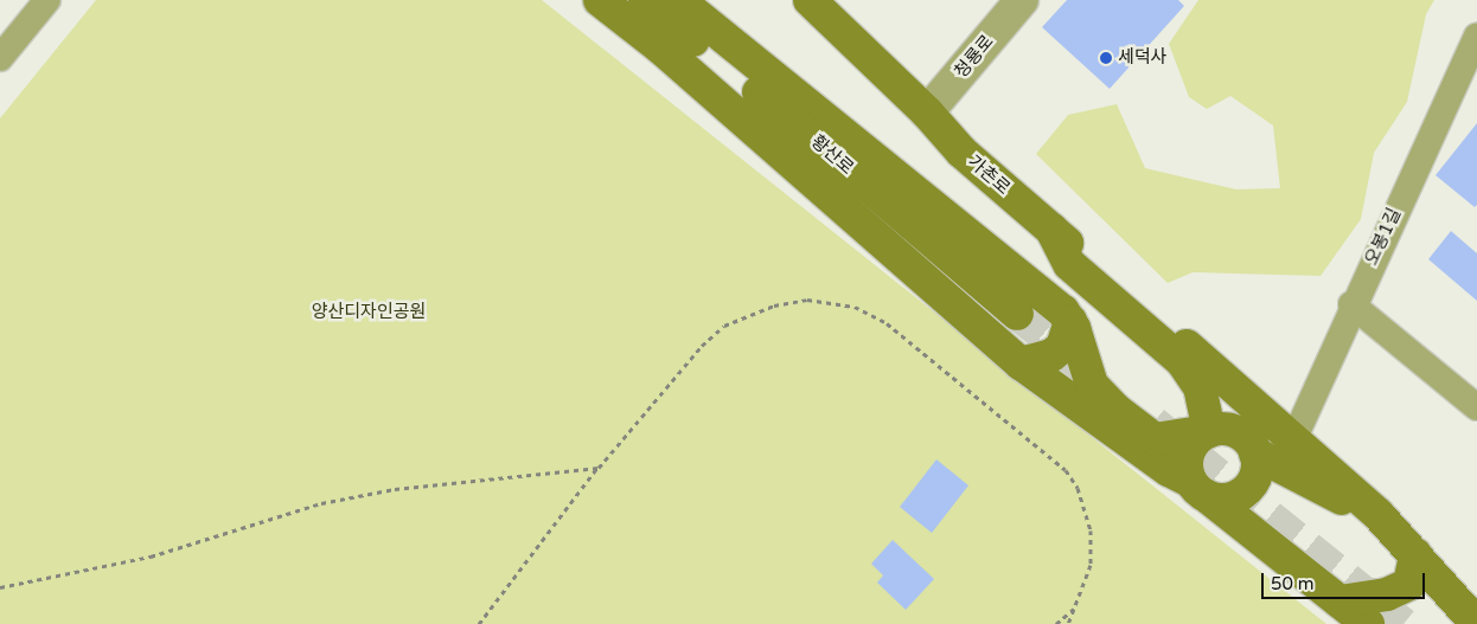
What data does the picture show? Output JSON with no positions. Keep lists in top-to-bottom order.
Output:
{
  "streets": {
    "main road": ["황산로", "가촌로"],
    "street": ["청룡로", "오봉1길"]
  },
  "crossings": [
    ["청룡로", "가촌로"],
    ["가촌로", "오봉1길"]
  ],
  "parks": ["양산디자인공원"],
  "places": ["세덕사"],
  "scale_bar": "50 m"
}
